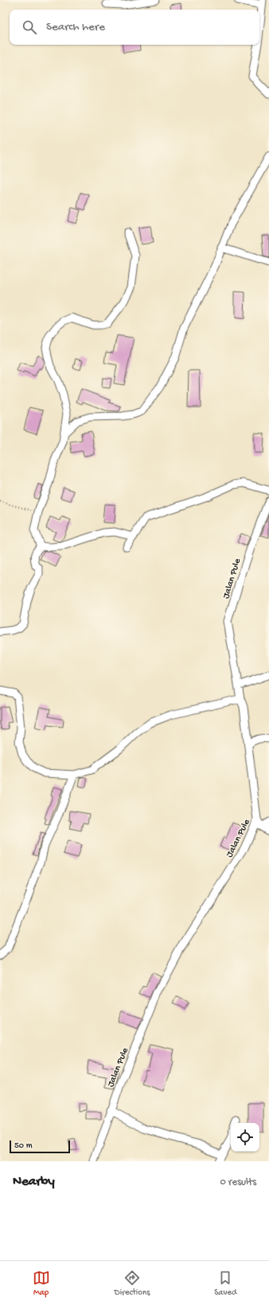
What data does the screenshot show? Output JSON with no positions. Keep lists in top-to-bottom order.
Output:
{
  "streets": {
    "street": ["Jalan Pule"]
  },
  "scale_bar": "50 m",
  "page": {
    "search": "Search here",
    "scale": "50 m",
    "heading": ["Nearby", "0 results"],
    "nav": ["Map", "Directions", "Saved"]
  }
}
